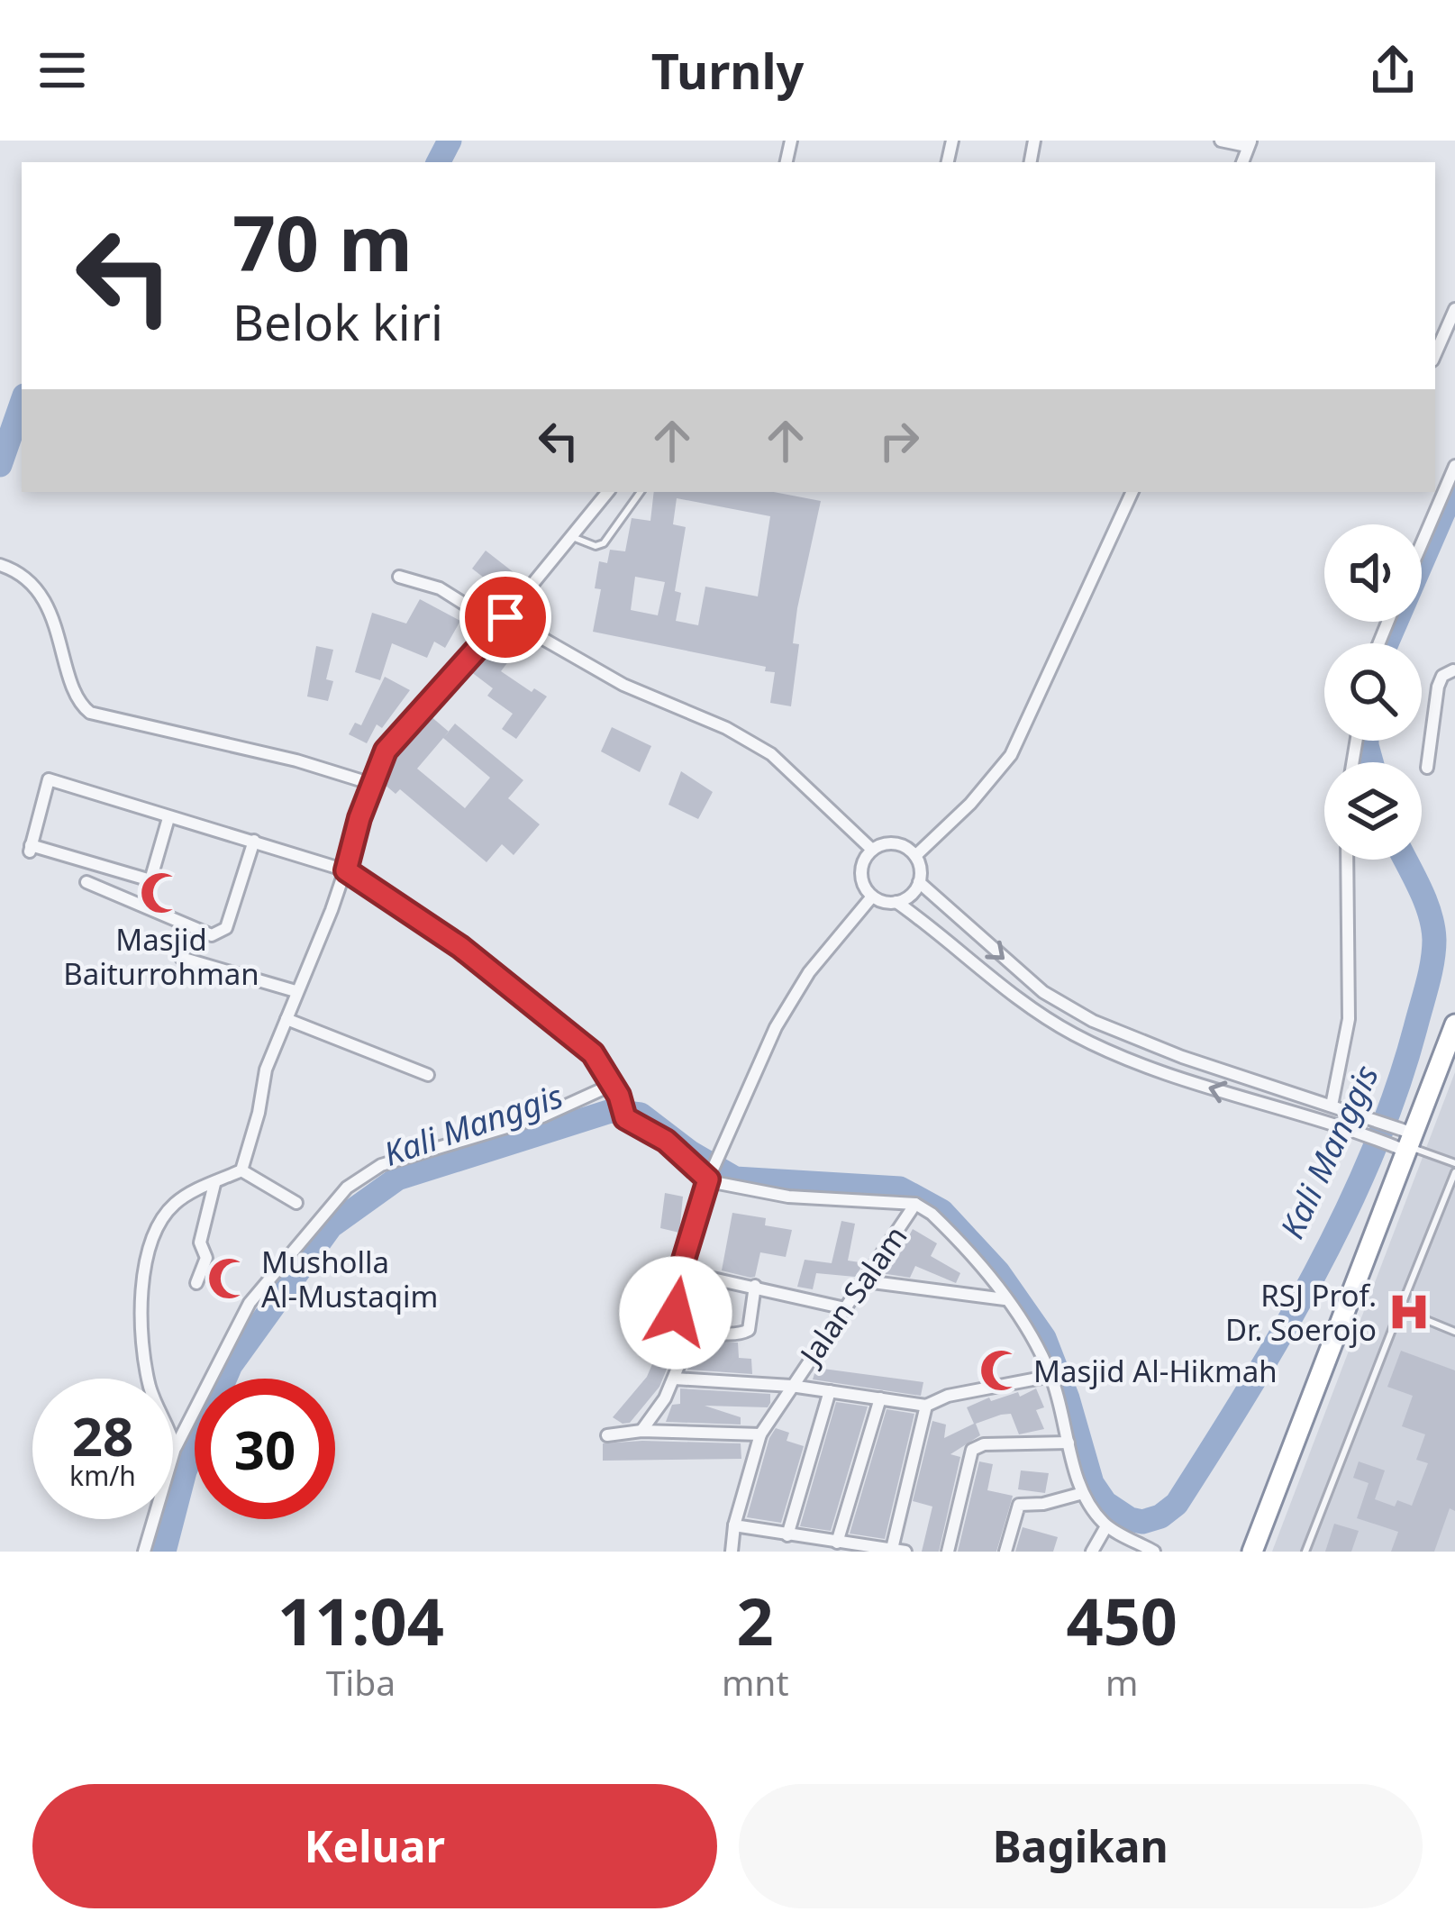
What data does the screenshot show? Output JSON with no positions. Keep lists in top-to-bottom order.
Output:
{
  "streets": {
    "street": ["Jalan Salam"]
  },
  "water": ["Kali Manggis"],
  "places": {
    "mosque": ["Masjid Baiturrohman", "Musholla Al-Mustaqim", "Masjid Al-Hikmah"],
    "hospital": ["RSJ Prof. Dr. Soerojo"]
  },
  "page": {
    "header": "Turnly",
    "turn": ["70 m", "Belok kiri"],
    "speed": "28 km/h",
    "limit": "30",
    "eta": [
      "11:04",
      "Tiba",
      "2",
      "mnt",
      "450",
      "m"
    ],
    "buttons": ["Keluar", "Bagikan"]
  }
}
